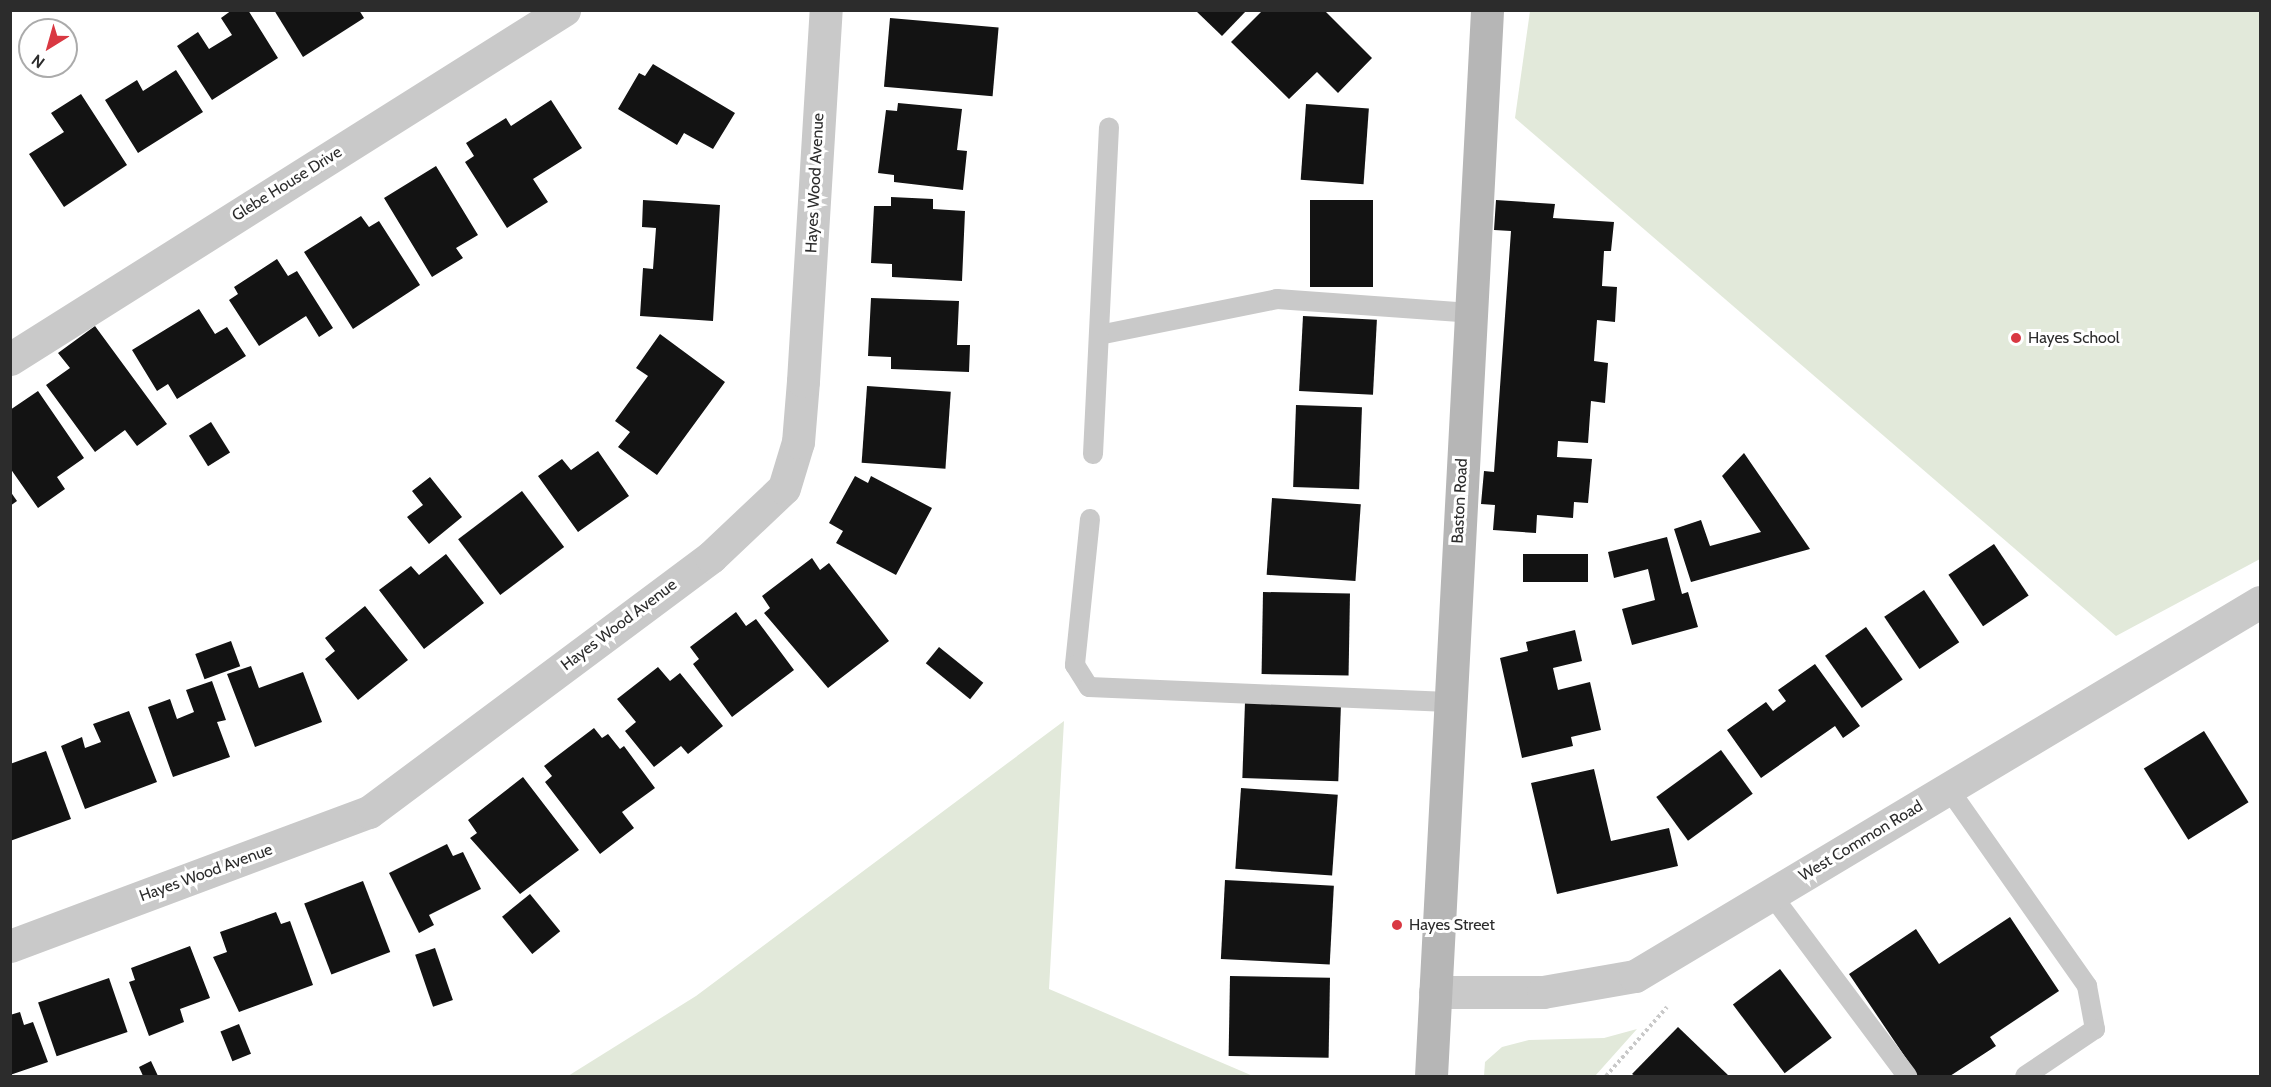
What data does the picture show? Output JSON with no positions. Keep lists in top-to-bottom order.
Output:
{
  "streets": {
    "main road": ["Baston Road"],
    "street": ["Hayes Wood Avenue", "Glebe House Drive", "West Common Road"]
  },
  "crossings": [
    ["Baston Road", "West Common Road"]
  ],
  "places": ["Hayes School", "Hayes Street"],
  "north": "bottom left"
}
